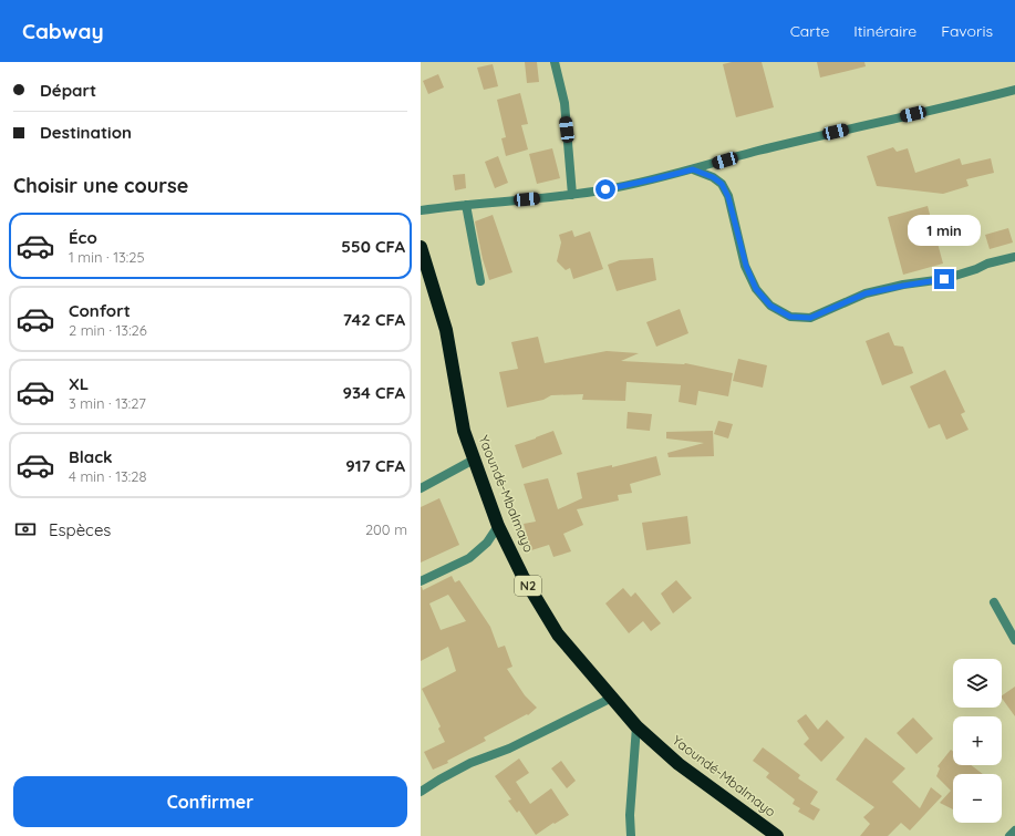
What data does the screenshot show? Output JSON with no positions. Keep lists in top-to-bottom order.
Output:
{
  "streets": {
    "highway": ["Yaoundé-Mbalmayo", "N2"]
  },
  "page": {
    "header": "Cabway",
    "nav": ["Carte", "Itinéraire", "Favoris"],
    "banner": ["Départ", "Destination"],
    "heading": "Choisir une course",
    "list": [
      {
        "name": "Éco",
        "note": "1 min · 13:25",
        "value": "550 CFA"
      },
      {
        "name": "Confort",
        "note": "2 min · 13:26",
        "value": "742 CFA"
      },
      {
        "name": "XL",
        "note": "3 min · 13:27",
        "value": "934 CFA"
      },
      {
        "name": "Black",
        "note": "4 min · 13:28",
        "value": "917 CFA"
      }
    ],
    "bubble": "1 min",
    "pay": ["Espèces", "200 m"],
    "map_buttons": ["+", "−"],
    "buttons": "Confirmer"
  }
}
